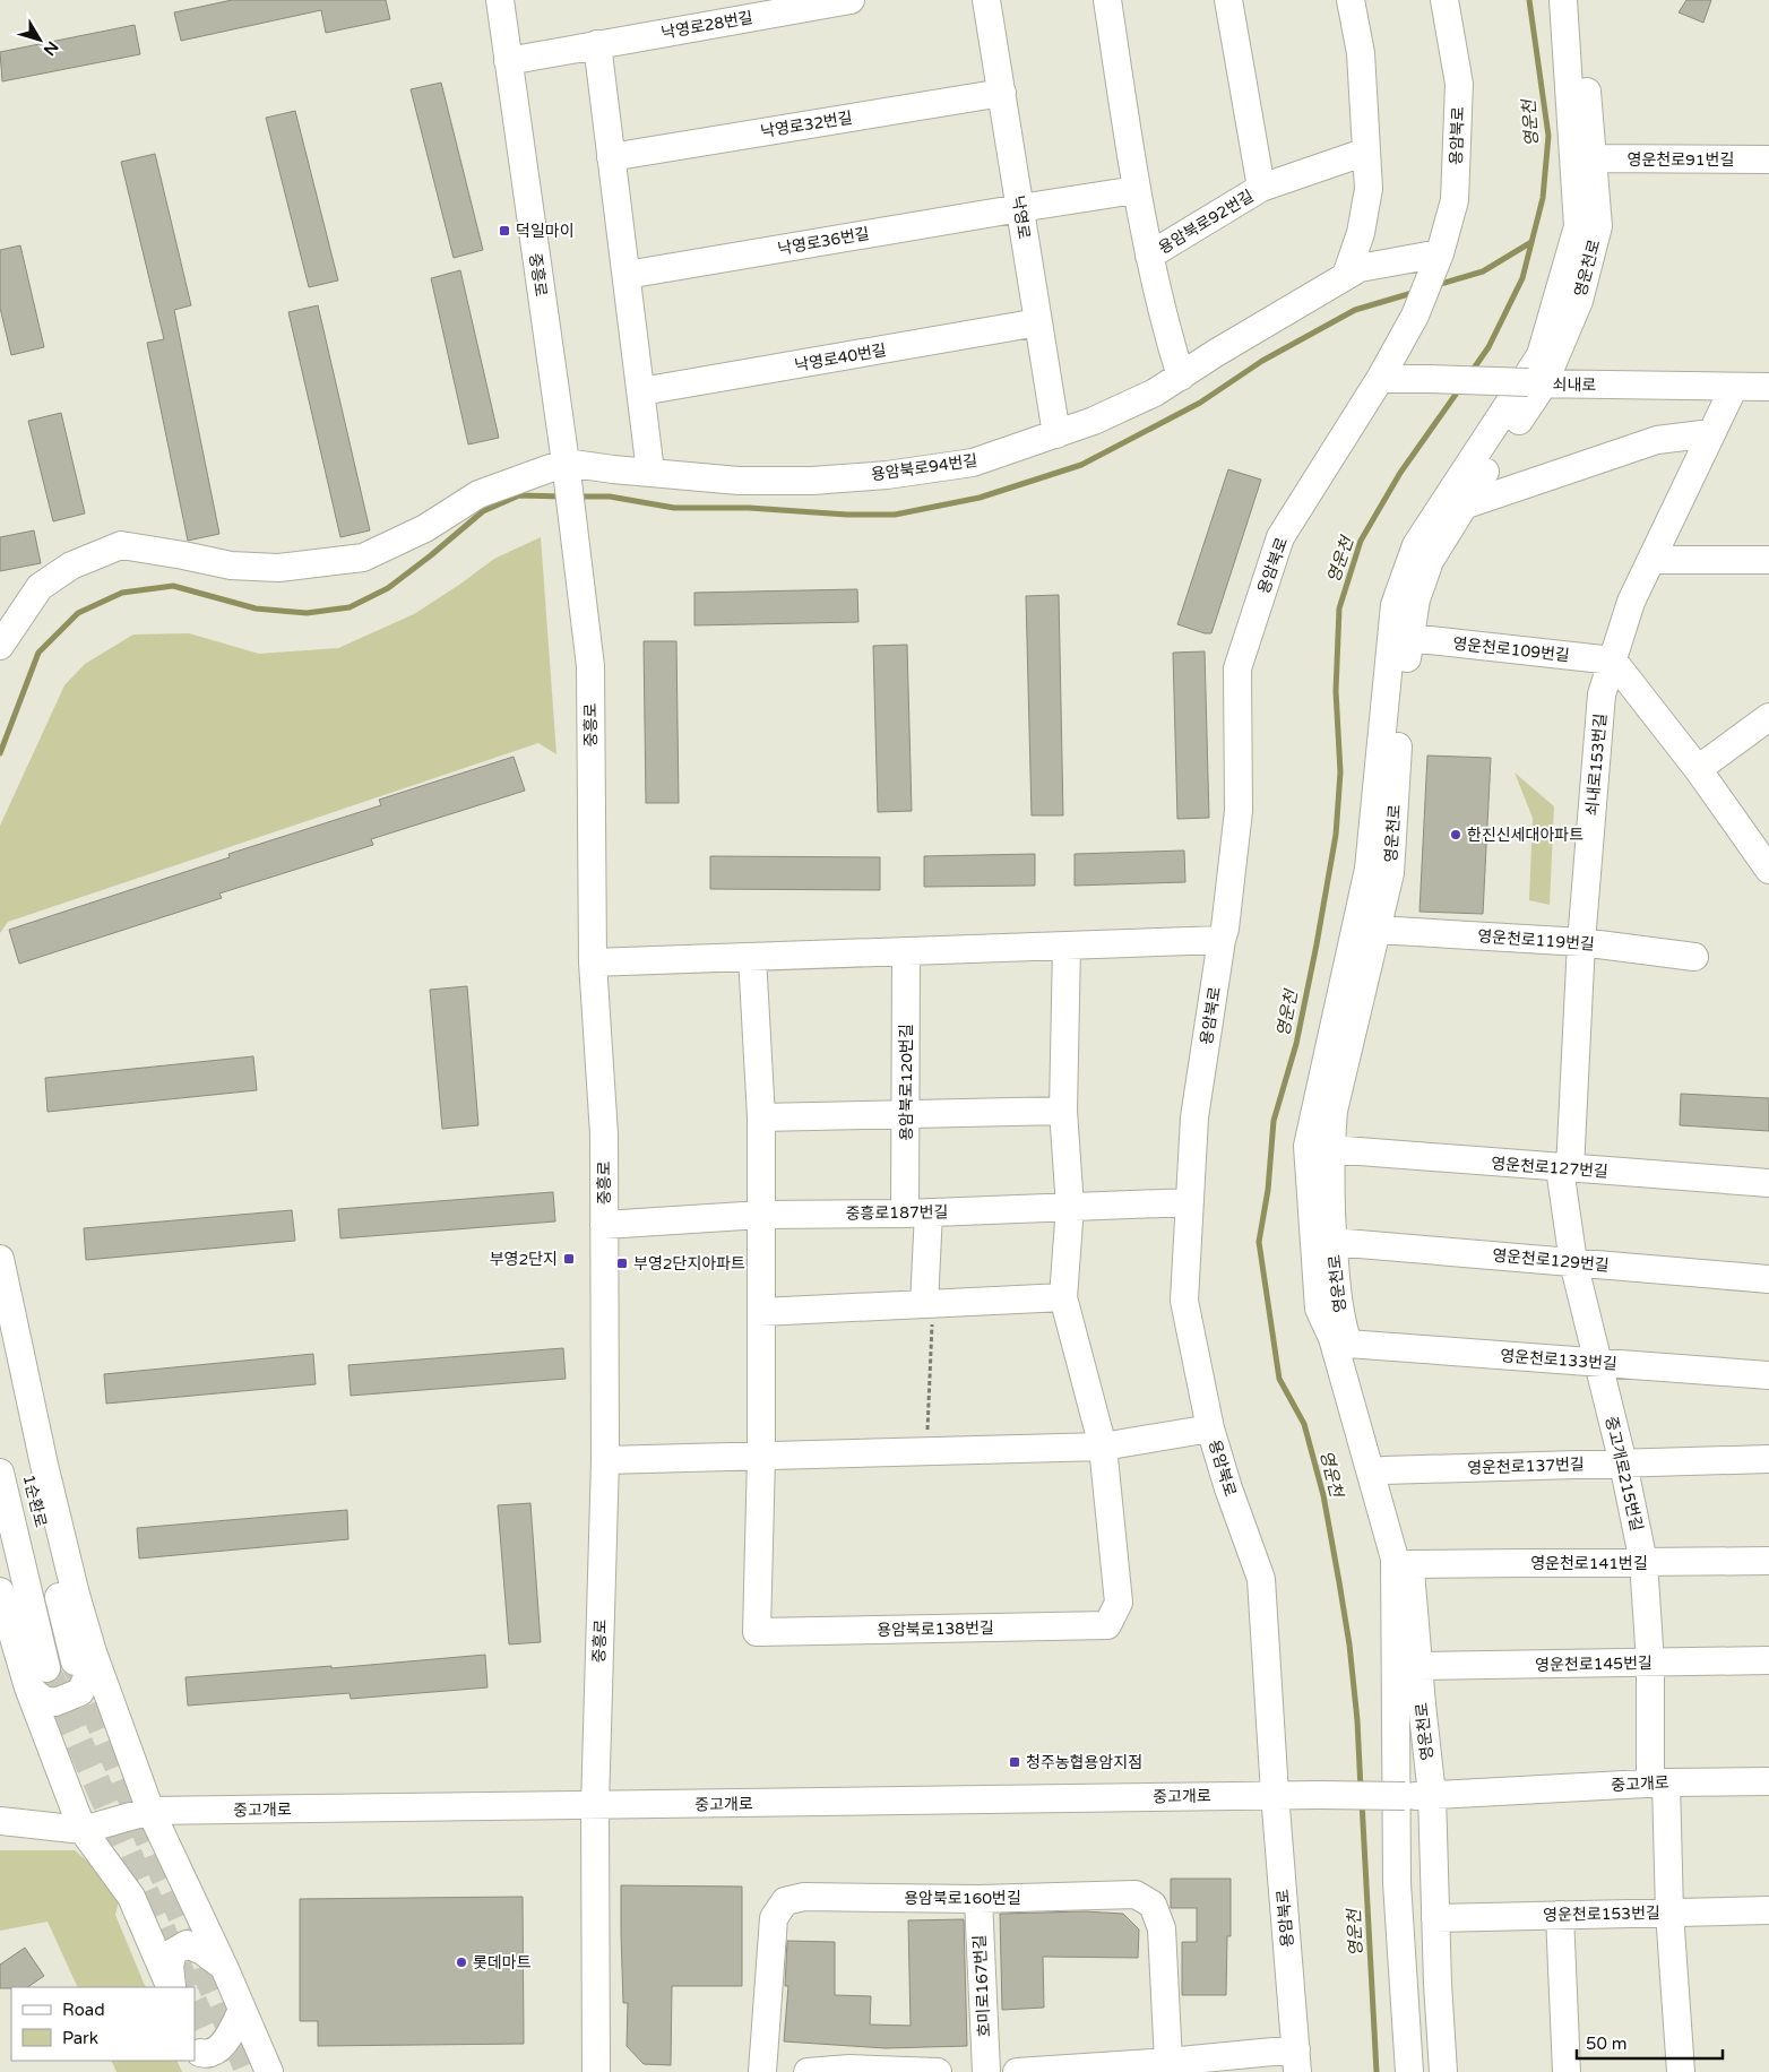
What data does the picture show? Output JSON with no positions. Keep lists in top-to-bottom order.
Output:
{
  "streets": {
    "street": [
      "낙영로28번길",
      "낙영로32번길",
      "용암북로",
      "영운천로91번길",
      "낙영로",
      "용암북로92번길",
      "낙영로36번길",
      "영운천로",
      "중흥로",
      "낙영로40번길",
      "쇠내로",
      "용암북로94번길",
      "영운천로109번길",
      "쇠내로153번길",
      "영운천로119번길",
      "용암북로120번길",
      "영운천로127번길",
      "중흥로187번길",
      "영운천로129번길",
      "영운천로133번길",
      "영운천로137번길",
      "중고개로215번길",
      "1순환로",
      "영운천로141번길",
      "용암북로138번길",
      "영운천로145번길",
      "중고개로",
      "용암북로160번길",
      "영운천로153번길",
      "호미로167번길"
    ]
  },
  "crossings": [
    ["낙영로28번길", "중흥로"],
    ["낙영로32번길", "낙영로"],
    ["용암북로", "쇠내로"],
    ["용암북로", "용암북로94번길"],
    ["용암북로", "중흥로187번길"],
    ["용암북로", "중고개로"],
    ["영운천로91번길", "영운천로"],
    ["낙영로", "낙영로36번길"],
    ["낙영로", "낙영로40번길"],
    ["낙영로", "용암북로94번길"],
    ["영운천로", "쇠내로"],
    ["영운천로", "영운천로109번길"],
    ["영운천로", "영운천로119번길"],
    ["영운천로", "영운천로127번길"],
    ["영운천로", "영운천로129번길"],
    ["영운천로", "영운천로133번길"],
    ["영운천로", "영운천로137번길"],
    ["영운천로", "영운천로141번길"],
    ["영운천로", "영운천로145번길"],
    ["영운천로", "중고개로"],
    ["영운천로", "영운천로153번길"],
    ["중흥로", "용암북로94번길"],
    ["중흥로", "중흥로187번길"],
    ["중흥로", "중고개로"],
    ["쇠내로", "쇠내로153번길"],
    ["영운천로109번길", "쇠내로153번길"],
    ["쇠내로153번길", "영운천로119번길"],
    ["쇠내로153번길", "영운천로127번길"],
    ["쇠내로153번길", "중고개로215번길"],
    ["용암북로120번길", "중흥로187번길"],
    ["영운천로127번길", "중고개로215번길"],
    ["중흥로187번길", "용암북로138번길"],
    ["영운천로129번길", "중고개로215번길"],
    ["영운천로133번길", "중고개로215번길"],
    ["영운천로137번길", "중고개로215번길"],
    ["중고개로215번길", "영운천로141번길"],
    ["중고개로215번길", "영운천로145번길"],
    ["중고개로215번길", "중고개로"],
    ["중고개로215번길", "영운천로153번길"],
    ["용암북로160번길", "호미로167번길"]
  ],
  "water": ["영운천"],
  "places": {
    "transit": [
      "덕일마이",
      "부영2단지",
      "부영2단지아파트",
      "청주농협용암지점"
    ],
    "other": ["한진신세대아파트", "롯데마트"]
  },
  "legend": ["Road", "Park"],
  "scale_bar": "50 m",
  "north": "bottom right"
}
